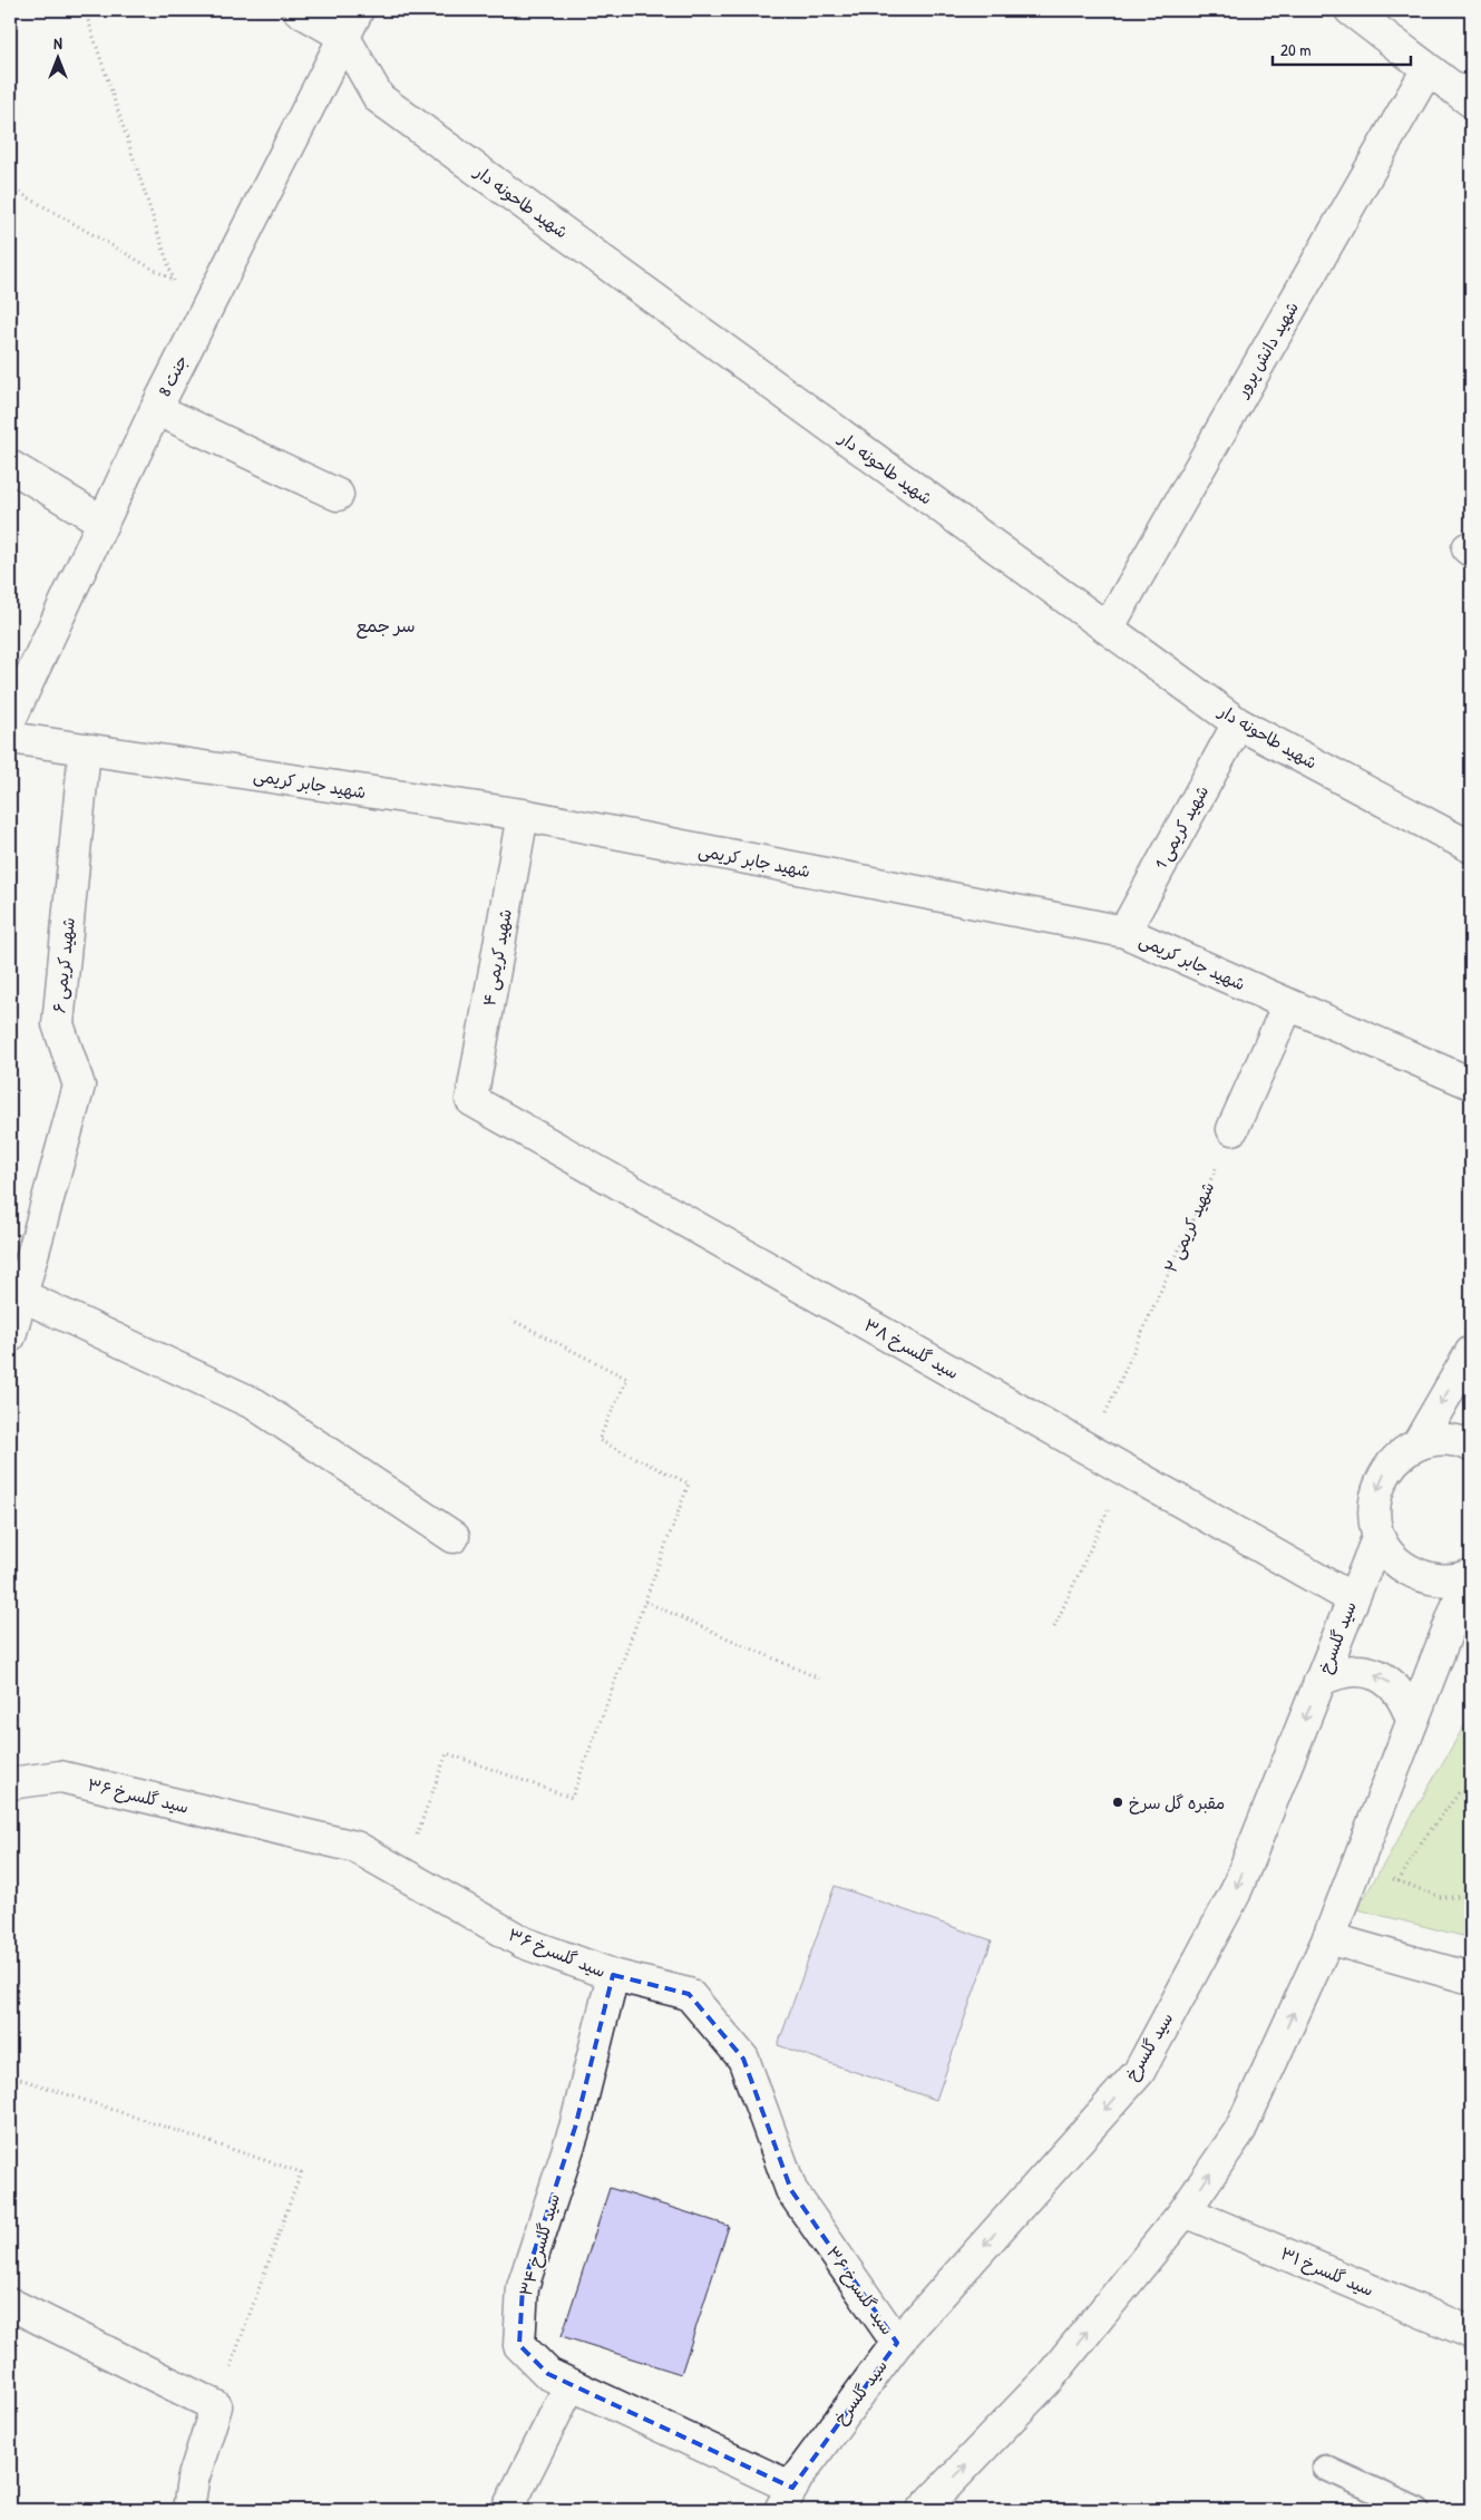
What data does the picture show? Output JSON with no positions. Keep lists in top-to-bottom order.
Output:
{
  "streets": {
    "street": [
      "شهيد طاحونه دار",
      "شهید دانش پرور",
      "جنت 8",
      "شهید جابر کریمی",
      "شهید کریمی 1",
      "شهید کریمی ۴",
      "شهید کریمی ۶",
      "سید گلسرخ ۳۸",
      "سید گلسرخ",
      "سید گلسرخ ۳۶",
      "سید گلسرخ ۳۴",
      "سید گلسرخ ۳۱"
    ],
    "path": ["شهید کریمی ۲"]
  },
  "crossings": [
    ["شهيد طاحونه دار", "شهید دانش پرور"],
    ["شهيد طاحونه دار", "جنت 8"],
    ["شهيد طاحونه دار", "شهید کریمی 1"],
    ["شهید جابر کریمی", "شهید کریمی 1"],
    ["شهید جابر کریمی", "شهید کریمی ۴"],
    ["شهید جابر کریمی", "شهید کریمی ۶"],
    ["شهید کریمی ۴", "سید گلسرخ ۳۸"],
    ["شهید کریمی ۲", "سید گلسرخ ۳۸"],
    ["سید گلسرخ ۳۸", "سید گلسرخ"],
    ["سید گلسرخ", "سید گلسرخ ۳۶"],
    ["سید گلسرخ", "سید گلسرخ ۳۴"],
    ["سید گلسرخ ۳۶", "سید گلسرخ ۳۴"]
  ],
  "districts": ["سر جمع"],
  "places": ["مقبره گل سرخ"],
  "scale_bar": "20 m",
  "north": "top"
}
